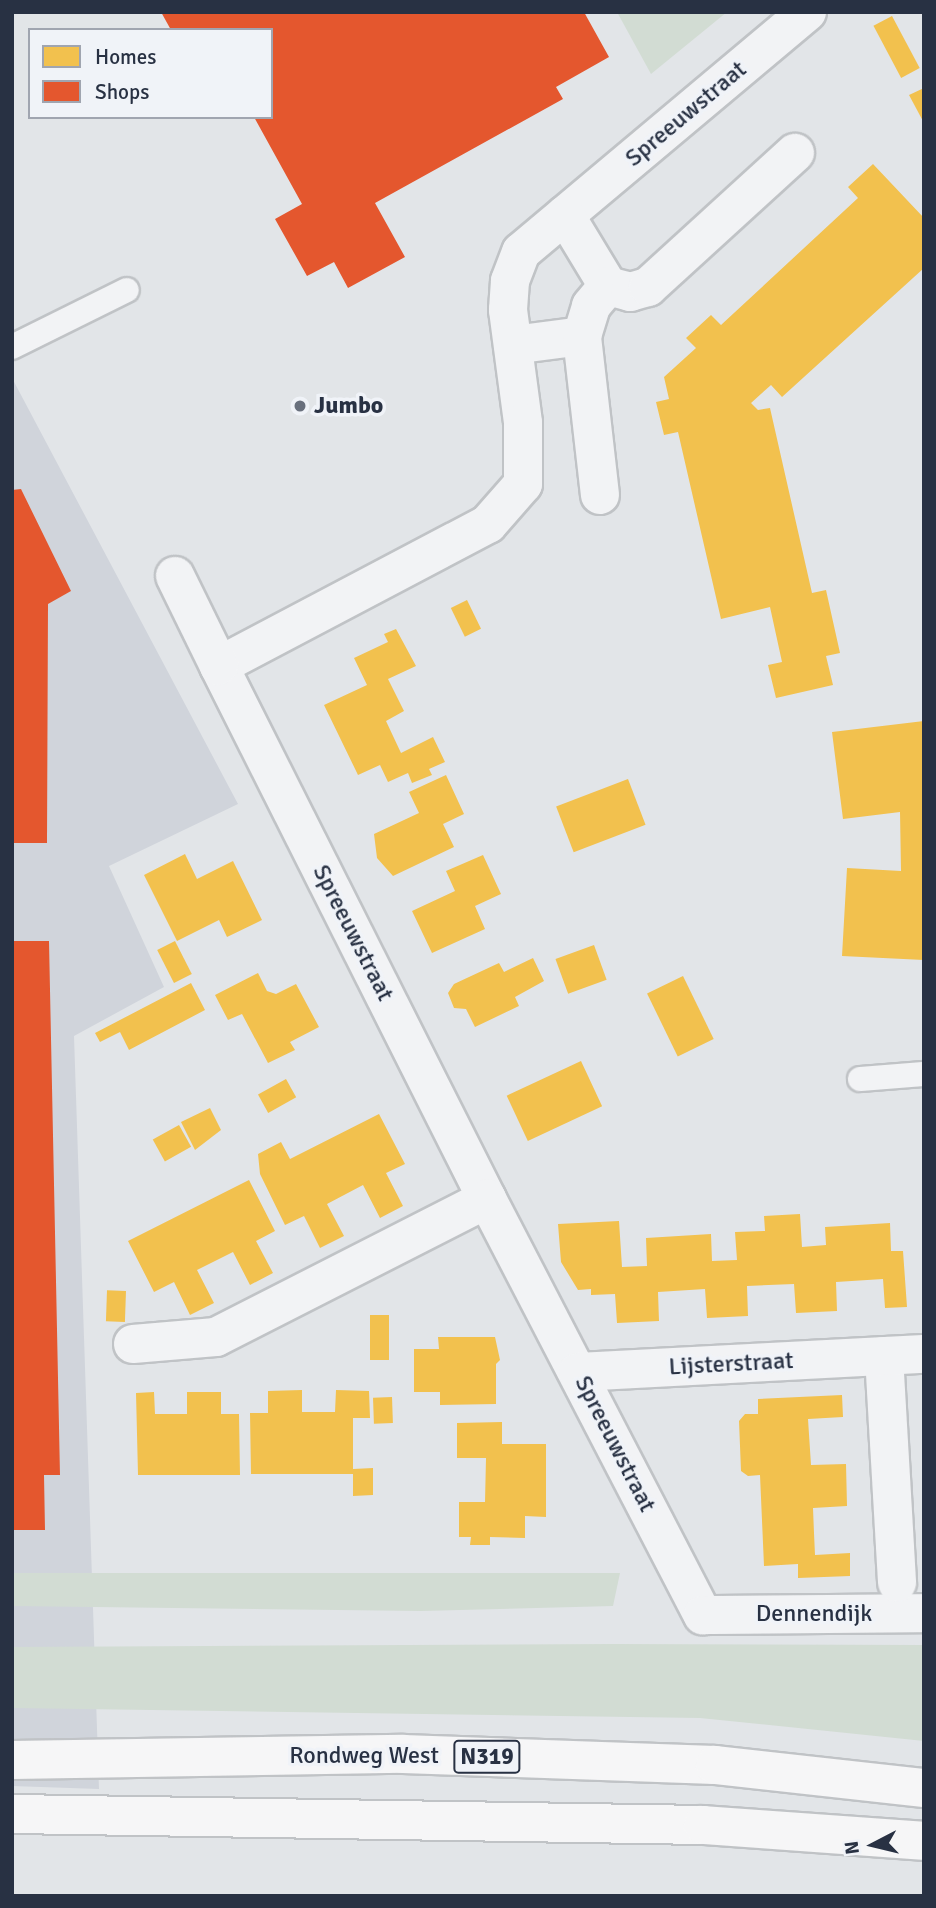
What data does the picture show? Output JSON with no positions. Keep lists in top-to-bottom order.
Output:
{
  "streets": {
    "main road": ["Rondweg West", "N319"],
    "street": ["Spreeuwstraat", "Lijsterstraat", "Dennendijk"]
  },
  "crossings": [
    ["Spreeuwstraat", "Lijsterstraat"],
    ["Spreeuwstraat", "Dennendijk"]
  ],
  "places": ["Jumbo"],
  "legend": ["Homes", "Shops"],
  "north": "left"
}
